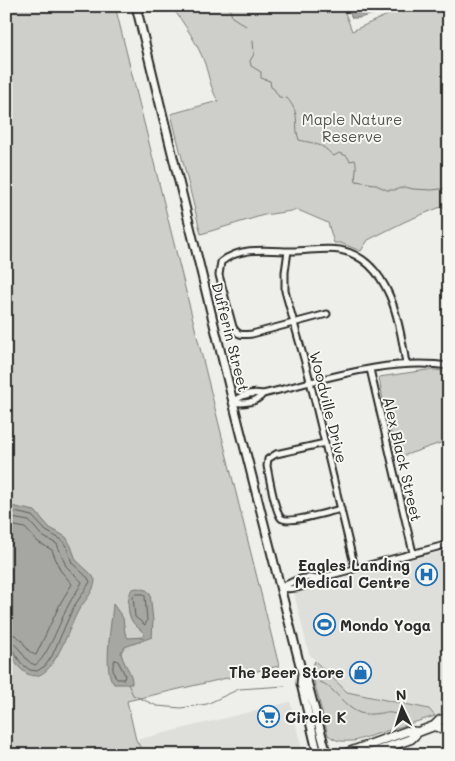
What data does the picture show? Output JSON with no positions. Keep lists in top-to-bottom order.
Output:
{
  "streets": {
    "main road": ["Dufferin Street"],
    "street": ["Woodville Drive", "Alex Black Street"]
  },
  "parks": ["Maple Nature Reserve"],
  "places": {
    "hospital": ["Eagles Landing Medical Centre"],
    "sports": ["Mondo Yoga"],
    "shop": ["The Beer Store"],
    "supermarket": ["Circle K"]
  },
  "north": "top"
}
